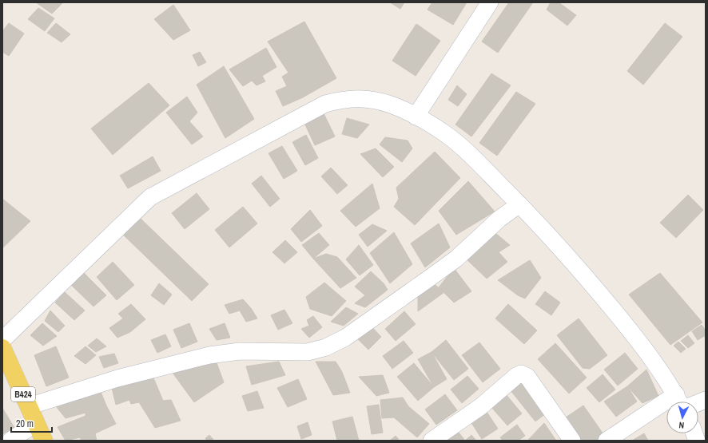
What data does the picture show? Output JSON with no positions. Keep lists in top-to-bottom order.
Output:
{
  "streets": {
    "main road": ["B424"]
  },
  "scale_bar": "20 m",
  "north": "bottom"
}
